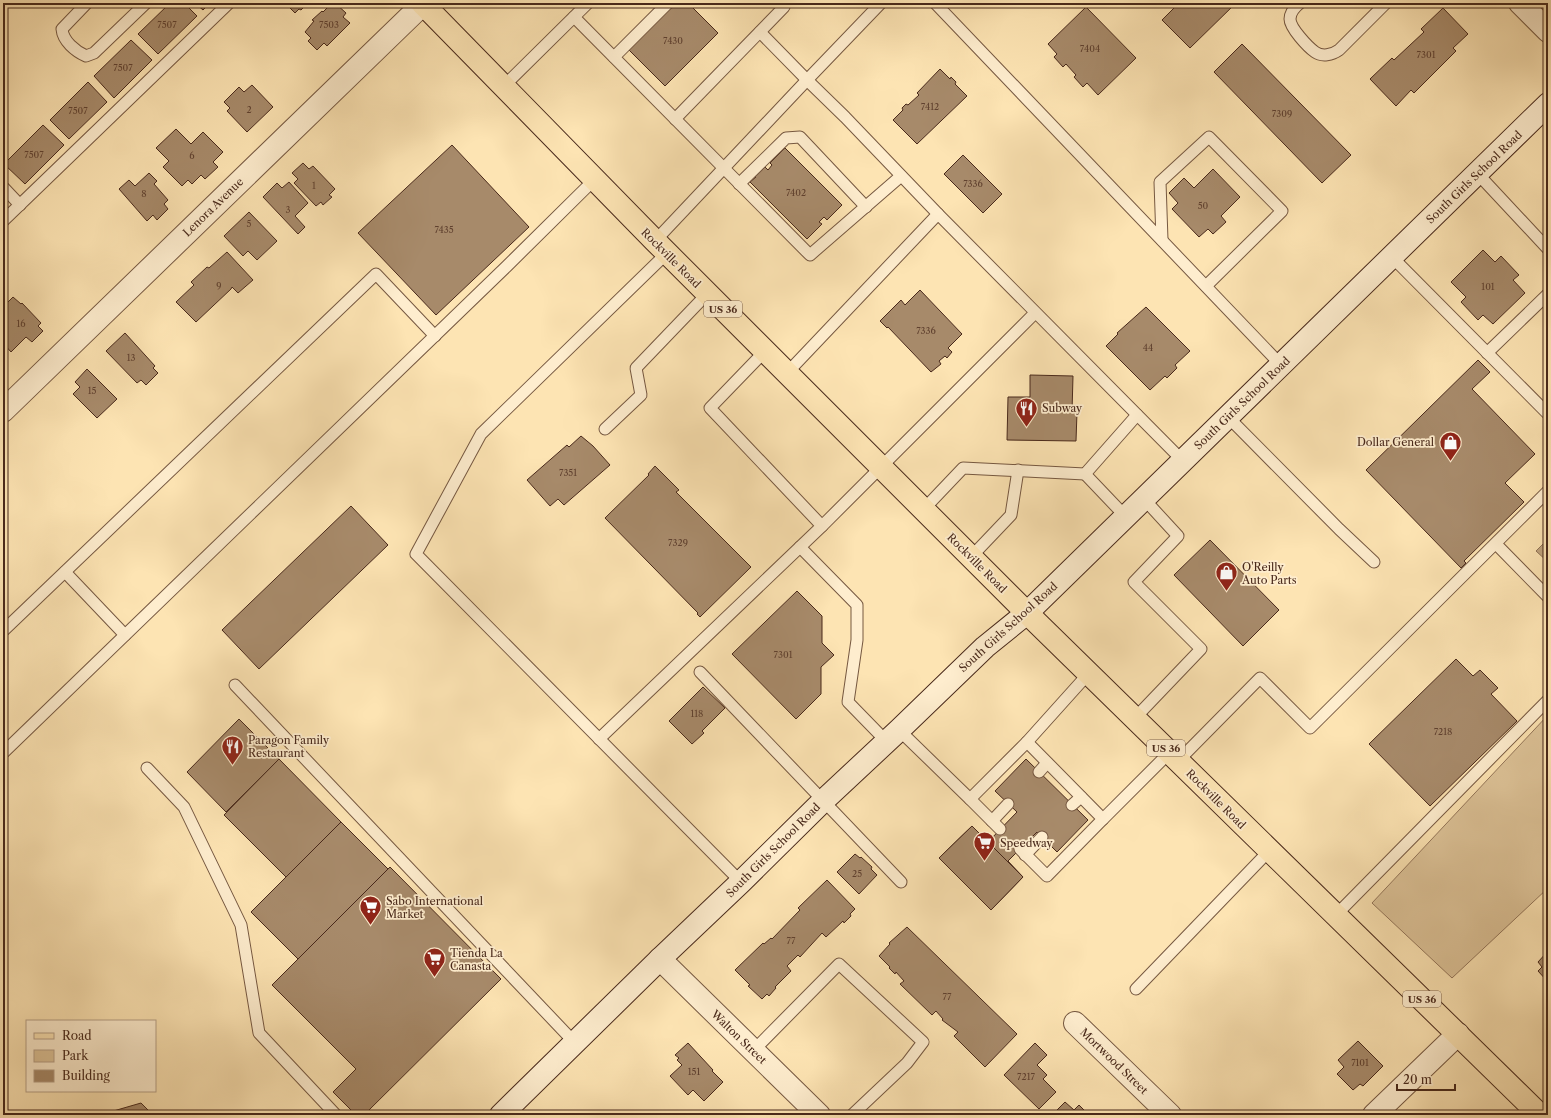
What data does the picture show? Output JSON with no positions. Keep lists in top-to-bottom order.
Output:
{
  "streets": {
    "main road": [
      "South Girls School Road",
      "Lenora Avenue",
      "Rockville Road",
      "US 36",
      "Walton Street",
      "Mortwood Street"
    ]
  },
  "crossings": [
    ["South Girls School Road", "Rockville Road"],
    ["South Girls School Road", "Walton Street"],
    ["Lenora Avenue", "Rockville Road"]
  ],
  "places": {
    "restaurant": ["Subway", "Paragon Family Restaurant"],
    "shop": ["Dollar General", "O'Reilly Auto Parts"],
    "supermarket": ["Speedway", "Sabo International Market", "Tienda La Canasta"]
  },
  "house_numbers": [
    "7507",
    "7503",
    "7430",
    "7404",
    "7301",
    "7507",
    "7412",
    "2",
    "7507",
    "7309",
    "7507",
    "6",
    "7336",
    "1",
    "7402",
    "8",
    "50",
    "3",
    "5",
    "7435",
    "9",
    "101",
    "16",
    "7336",
    "44",
    "13",
    "15",
    "7351",
    "7329",
    "7301",
    "118",
    "7218",
    "25",
    "77",
    "77",
    "7101",
    "151",
    "7217"
  ],
  "legend": ["Road", "Park", "Building"],
  "scale_bar": "20 m"
}
